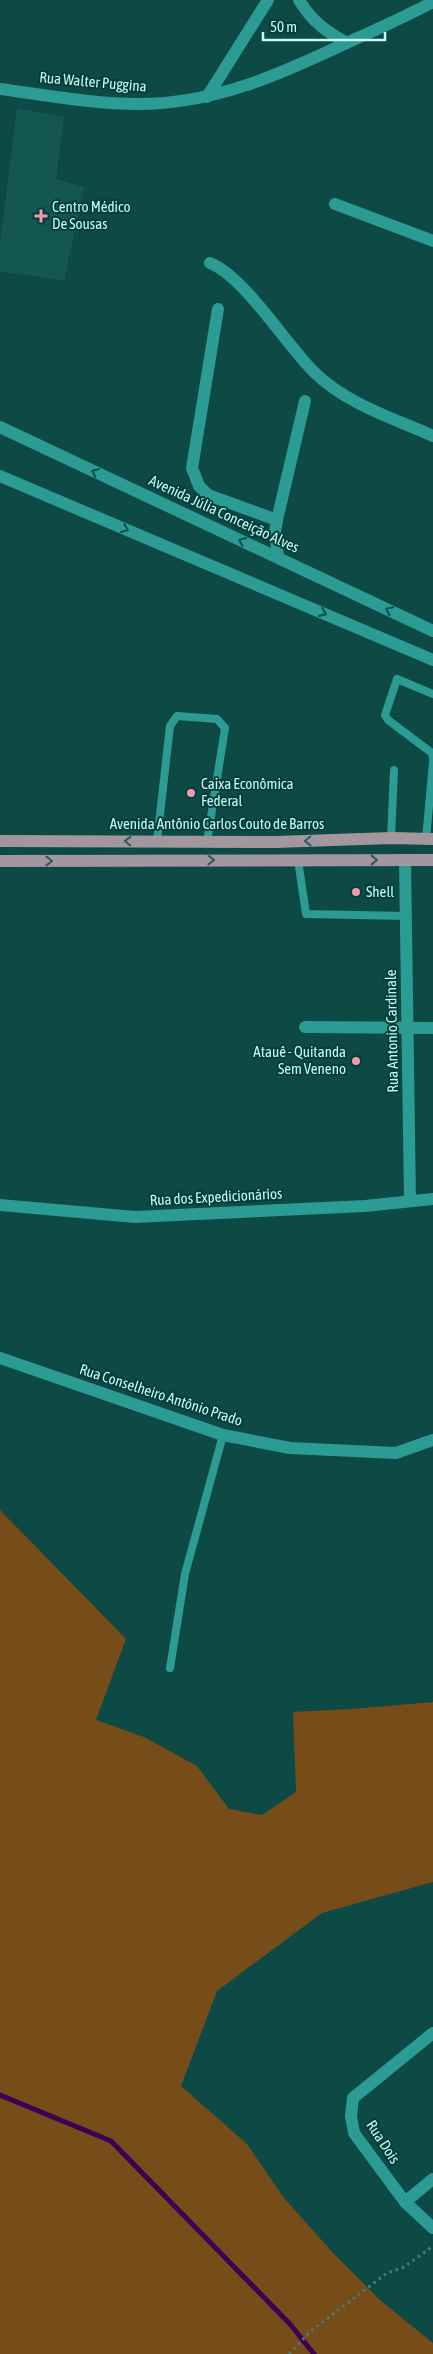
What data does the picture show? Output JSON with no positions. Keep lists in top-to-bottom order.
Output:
{
  "streets": {
    "main road": ["Avenida Antônio Carlos Couto de Barros"],
    "street": [
      "Rua Walter Puggina",
      "Avenida Júlia Conceição Alves",
      "Rua Antonio Cardinale",
      "Rua dos Expedicionários",
      "Rua Conselheiro Antônio Prado",
      "Rua Dois"
    ]
  },
  "crossings": [
    ["Rua Antonio Cardinale", "Rua dos Expedicionários"]
  ],
  "places": {
    "health": ["Centro Médico De Sousas"],
    "other": ["Caixa Econômica Federal", "Shell", "Atauê - Quitanda Sem Veneno"]
  },
  "scale_bar": "50 m"
}
